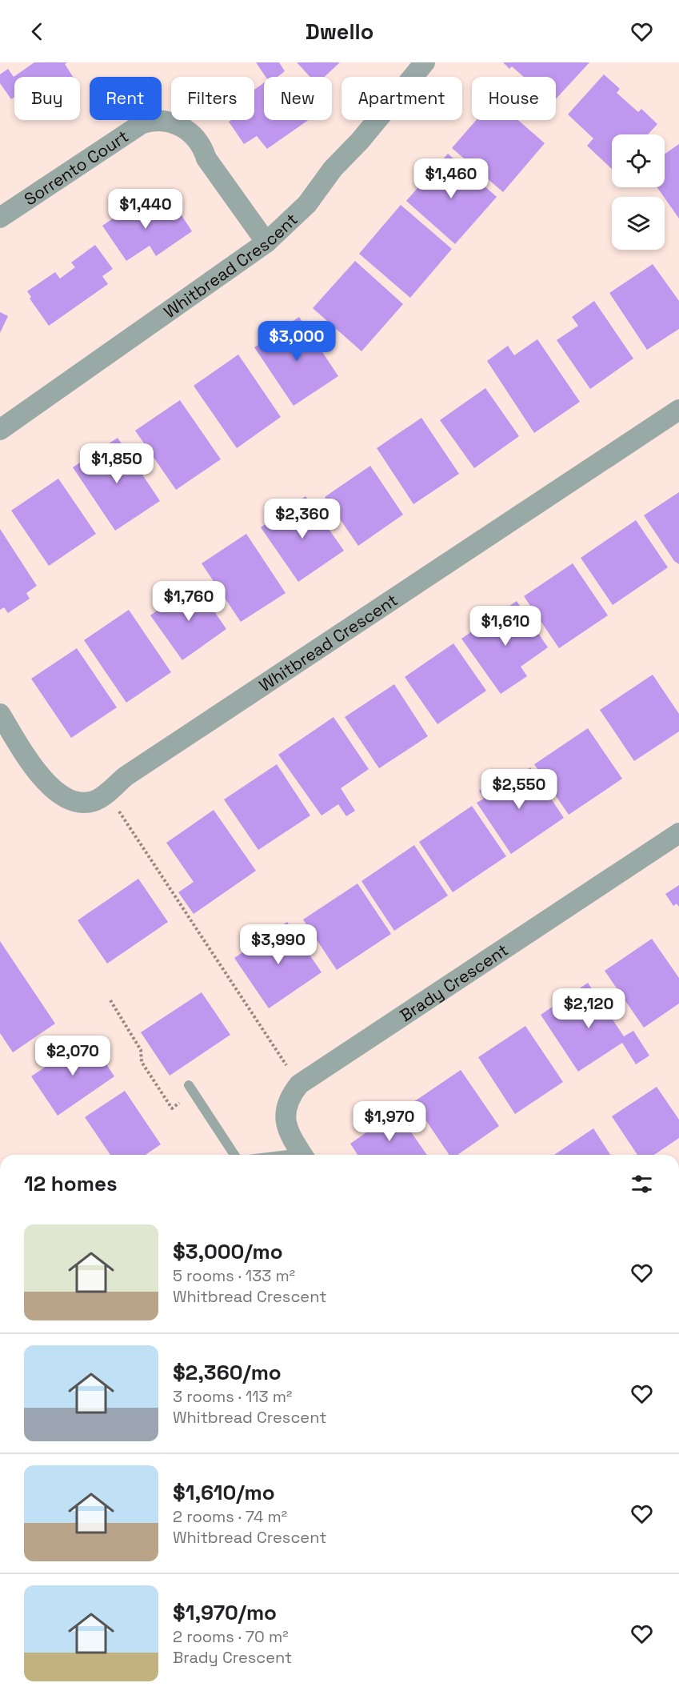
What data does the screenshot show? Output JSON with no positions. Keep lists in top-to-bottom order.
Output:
{
  "streets": {
    "street": ["Sorrento Court", "Whitbread Crescent", "Brady Crescent"]
  },
  "crossings": [
    ["Sorrento Court", "Whitbread Crescent"]
  ],
  "page": {
    "header": "Dwello",
    "chip": [
      "Buy",
      "Rent",
      "Filters",
      "New",
      "Apartment",
      "House"
    ],
    "price": [
      "$1,460",
      "$1,440",
      "$3,000",
      "$1,850",
      "$2,360",
      "$1,760",
      "$1,610",
      "$2,550",
      "$3,990",
      "$2,120",
      "$2,070",
      "$1,970"
    ],
    "heading": "12 homes",
    "list": [
      {
        "name": "$3,000/mo",
        "note": "5 rooms · 133 m² · Whitbread Crescent"
      },
      {
        "name": "$2,360/mo",
        "note": "3 rooms · 113 m² · Whitbread Crescent"
      },
      {
        "name": "$1,610/mo",
        "note": "2 rooms · 74 m² · Whitbread Crescent"
      },
      {
        "name": "$1,970/mo",
        "note": "2 rooms · 70 m² · Brady Crescent"
      }
    ]
  }
}
